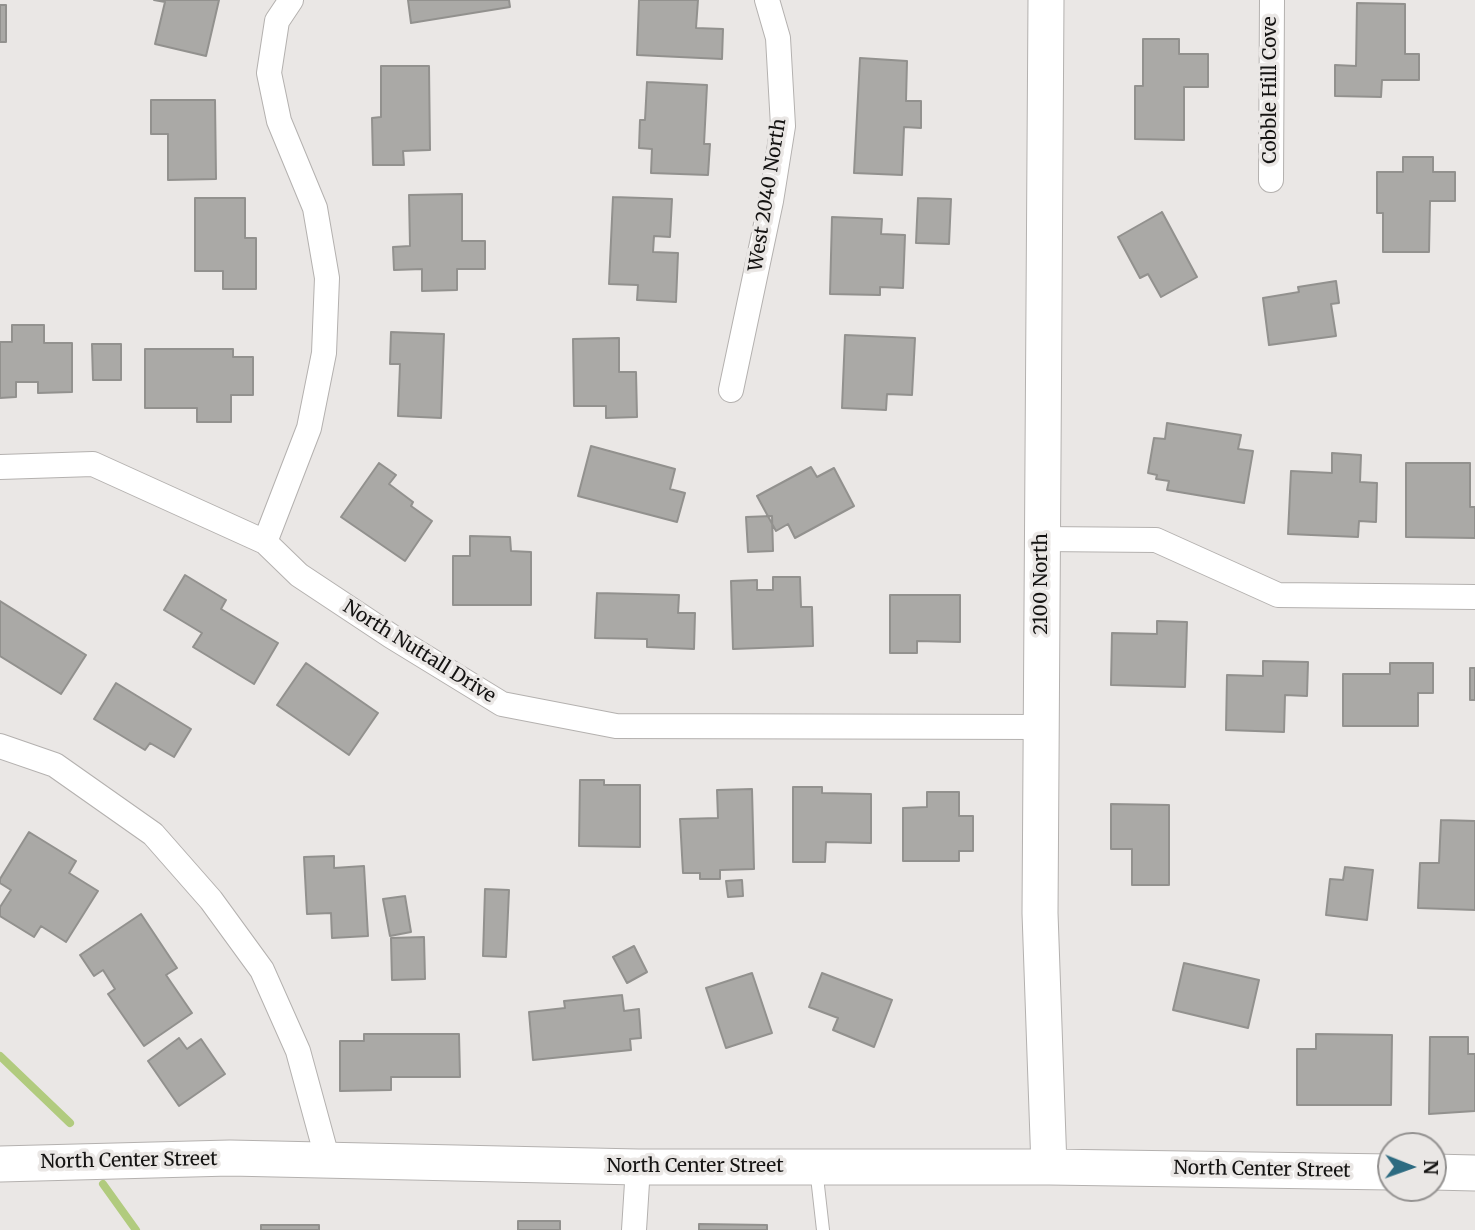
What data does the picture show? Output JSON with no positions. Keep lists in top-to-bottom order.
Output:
{
  "streets": {
    "street": [
      "Cobble Hill Cove",
      "West 2040 North",
      "2100 North",
      "North Nuttall Drive",
      "North Center Street"
    ]
  },
  "crossings": [
    ["2100 North", "North Nuttall Drive"],
    ["2100 North", "North Center Street"]
  ],
  "north": "right"
}
